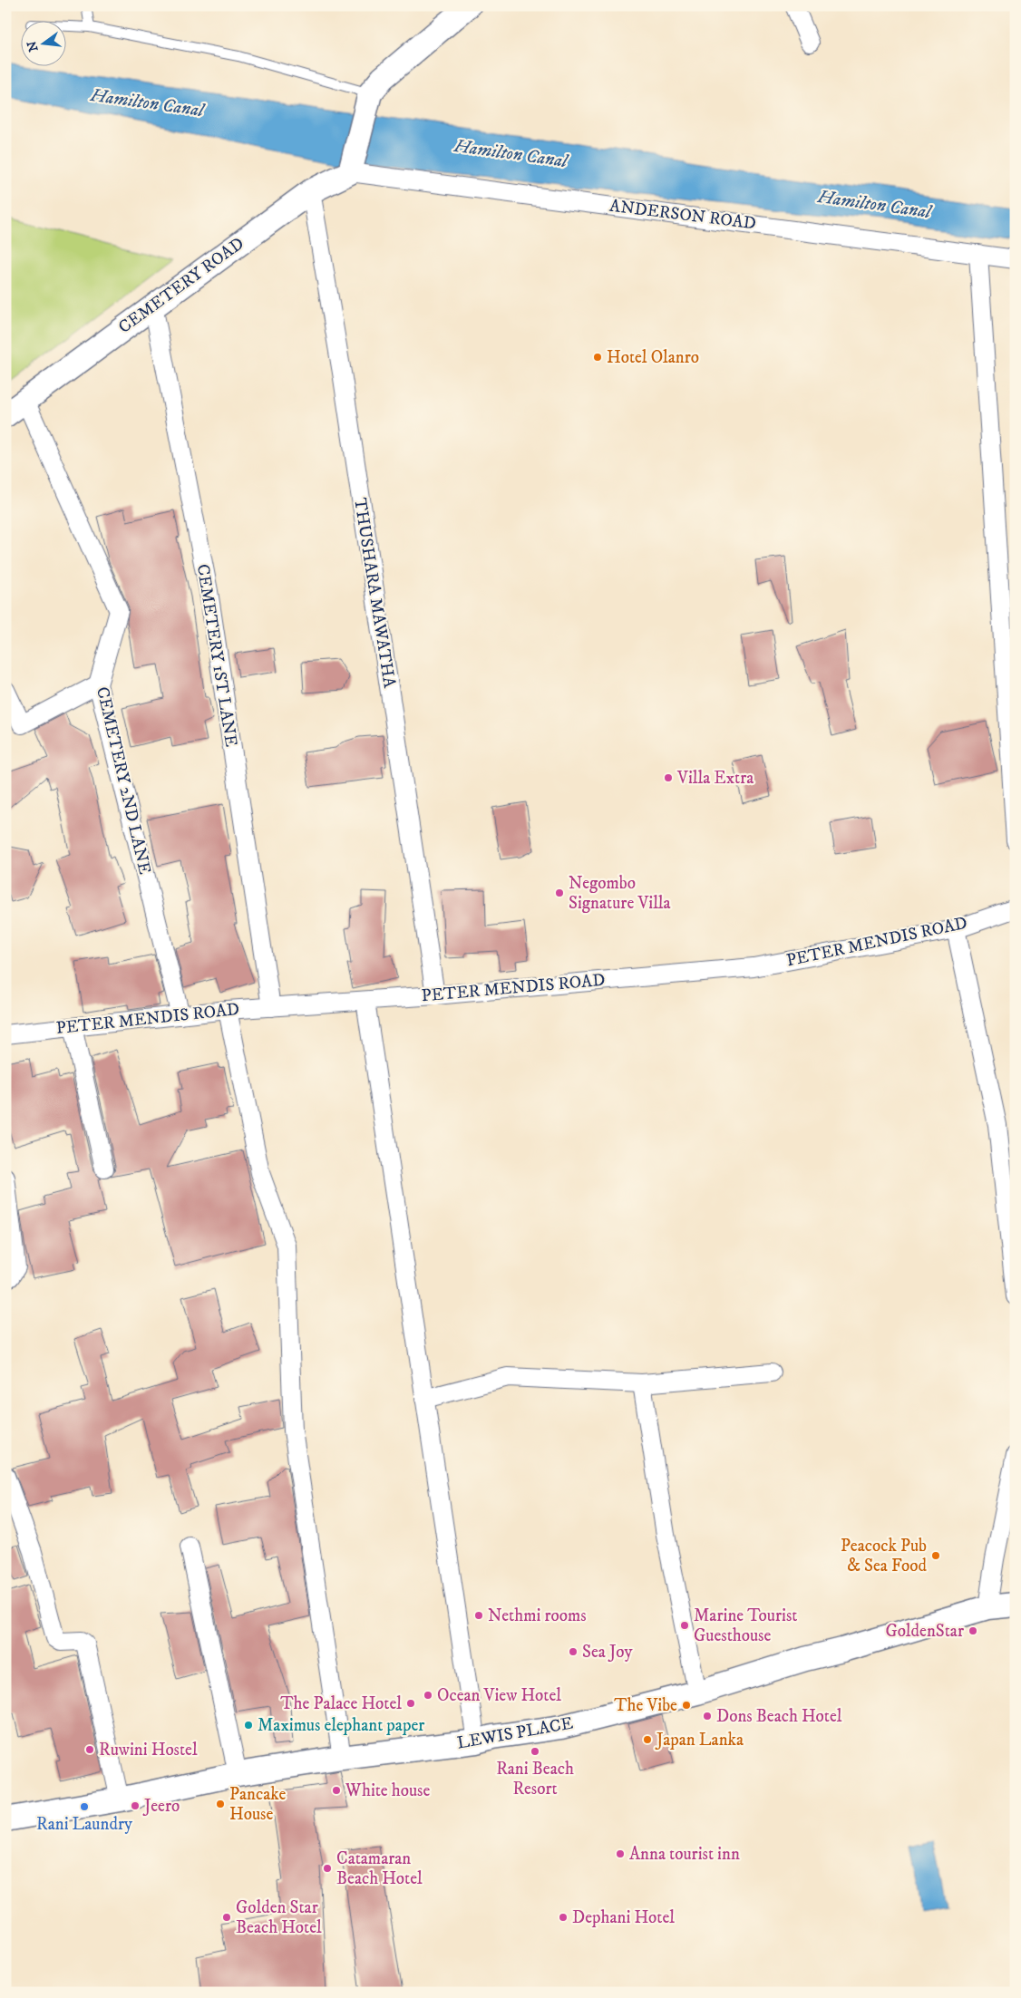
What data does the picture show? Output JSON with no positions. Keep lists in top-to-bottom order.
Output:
{
  "streets": {
    "street": [
      "ANDERSON ROAD",
      "CEMETERY ROAD",
      "THUSHARA MAWATHA",
      "CEMETERY 1ST LANE",
      "CEMETERY 2ND LANE",
      "PETER MENDIS ROAD",
      "LEWIS PLACE"
    ]
  },
  "crossings": [
    ["ANDERSON ROAD", "CEMETERY ROAD"],
    ["CEMETERY ROAD", "THUSHARA MAWATHA"],
    ["CEMETERY ROAD", "CEMETERY 1ST LANE"],
    ["CEMETERY ROAD", "CEMETERY 2ND LANE"],
    ["THUSHARA MAWATHA", "PETER MENDIS ROAD"],
    ["CEMETERY 1ST LANE", "PETER MENDIS ROAD"],
    ["CEMETERY 2ND LANE", "PETER MENDIS ROAD"]
  ],
  "water": ["Hamilton Canal"],
  "places": [
    "Hotel Olanro",
    "Villa Extra",
    "Negombo Signature Villa",
    "Peacock Pub & Sea Food",
    "Nethmi rooms",
    "Marine Tourist Guesthouse",
    "GoldenStar",
    "Sea Joy",
    "Ocean View Hotel",
    "The Palace Hotel",
    "The Vibe",
    "Dons Beach Hotel",
    "Maximus elephant paper",
    "Japan Lanka",
    "Ruwini Hostel",
    "Rani Beach Resort",
    "White house",
    "Pancake House",
    "Jeero",
    "Rani Laundry",
    "Anna tourist inn",
    "Catamaran Beach Hotel",
    "Golden Star Beach Hotel",
    "Dephani Hotel"
  ],
  "north": "left"
}
